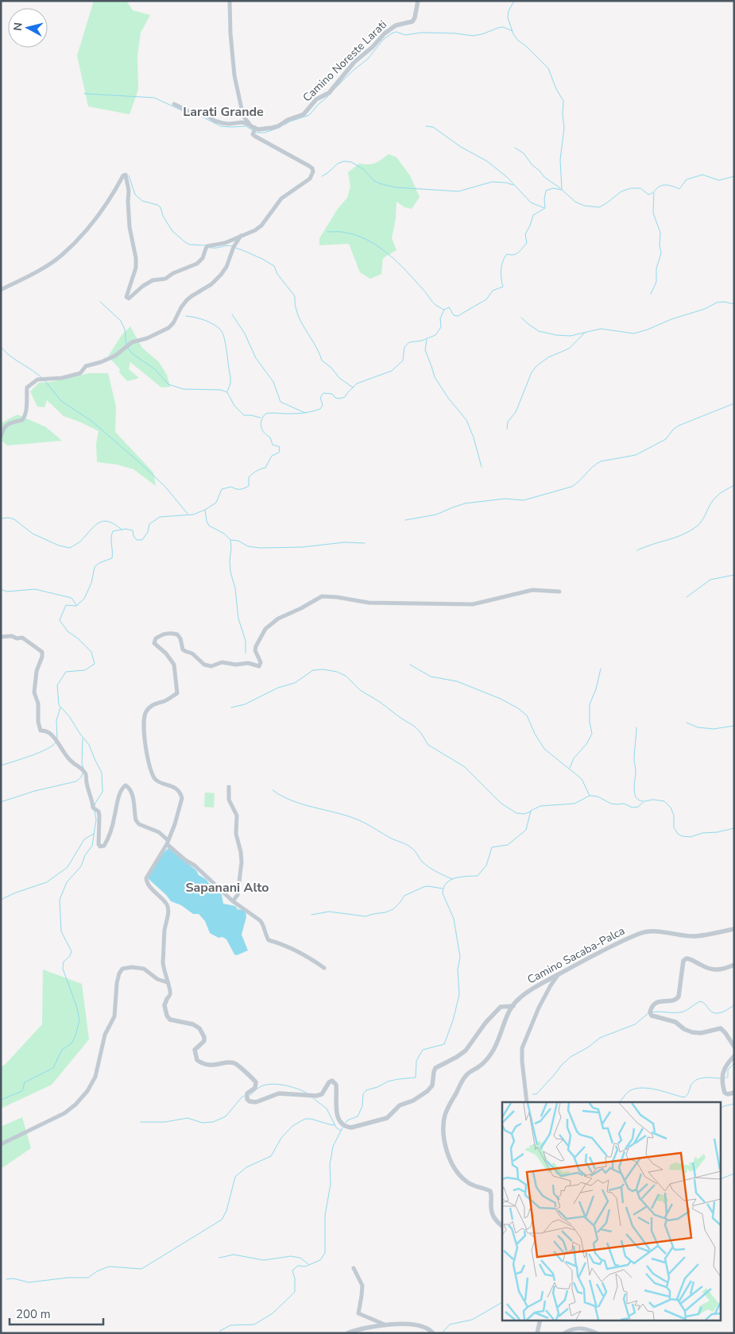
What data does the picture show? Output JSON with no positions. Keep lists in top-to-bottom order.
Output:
{
  "streets": {
    "street": ["Camino Noreste Larati", "Camino Sacaba-Palca"]
  },
  "districts": ["Larati Grande", "Sapanani Alto"],
  "scale_bar": "200 m",
  "north": "left"
}
